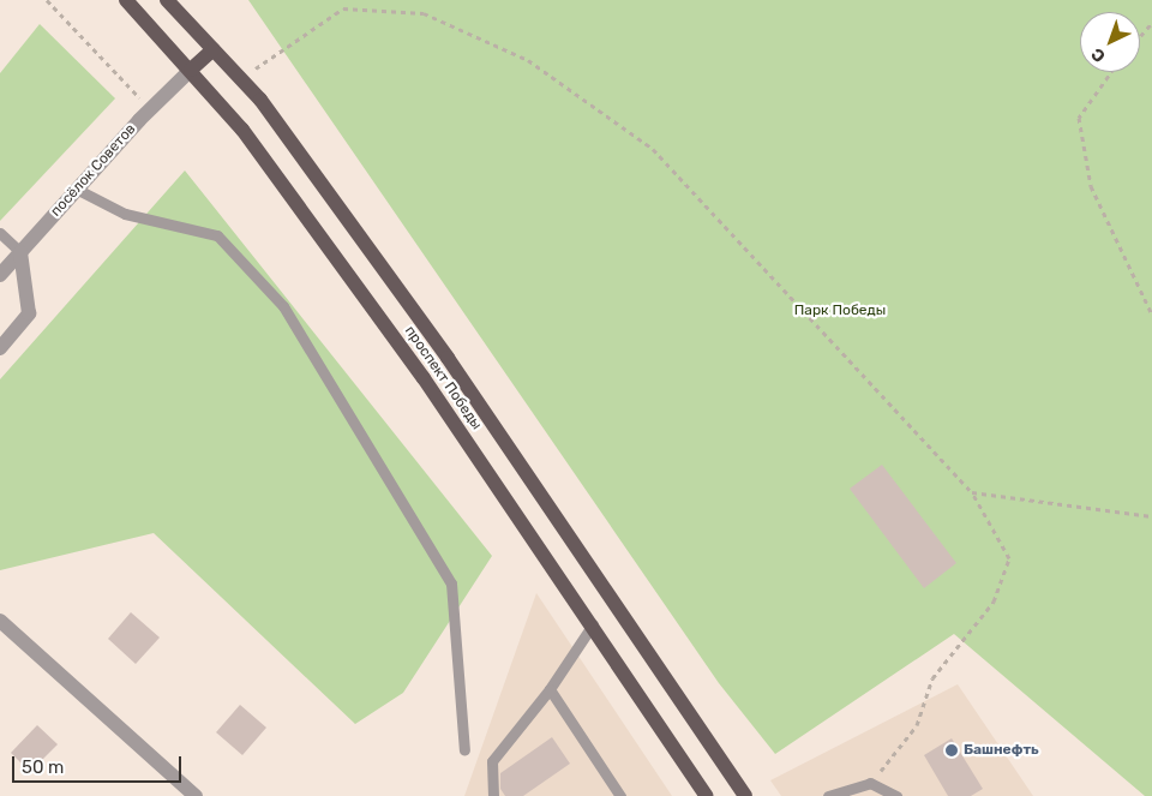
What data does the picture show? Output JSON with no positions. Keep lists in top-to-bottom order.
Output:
{
  "streets": {
    "main road": ["проспект Победы"],
    "street": ["посёлок Советов"]
  },
  "crossings": [
    ["посёлок Советов", "проспект Победы"]
  ],
  "parks": ["Парк Победы"],
  "places": ["Башнефть"],
  "scale_bar": "50 m",
  "north": "bottom left"
}
